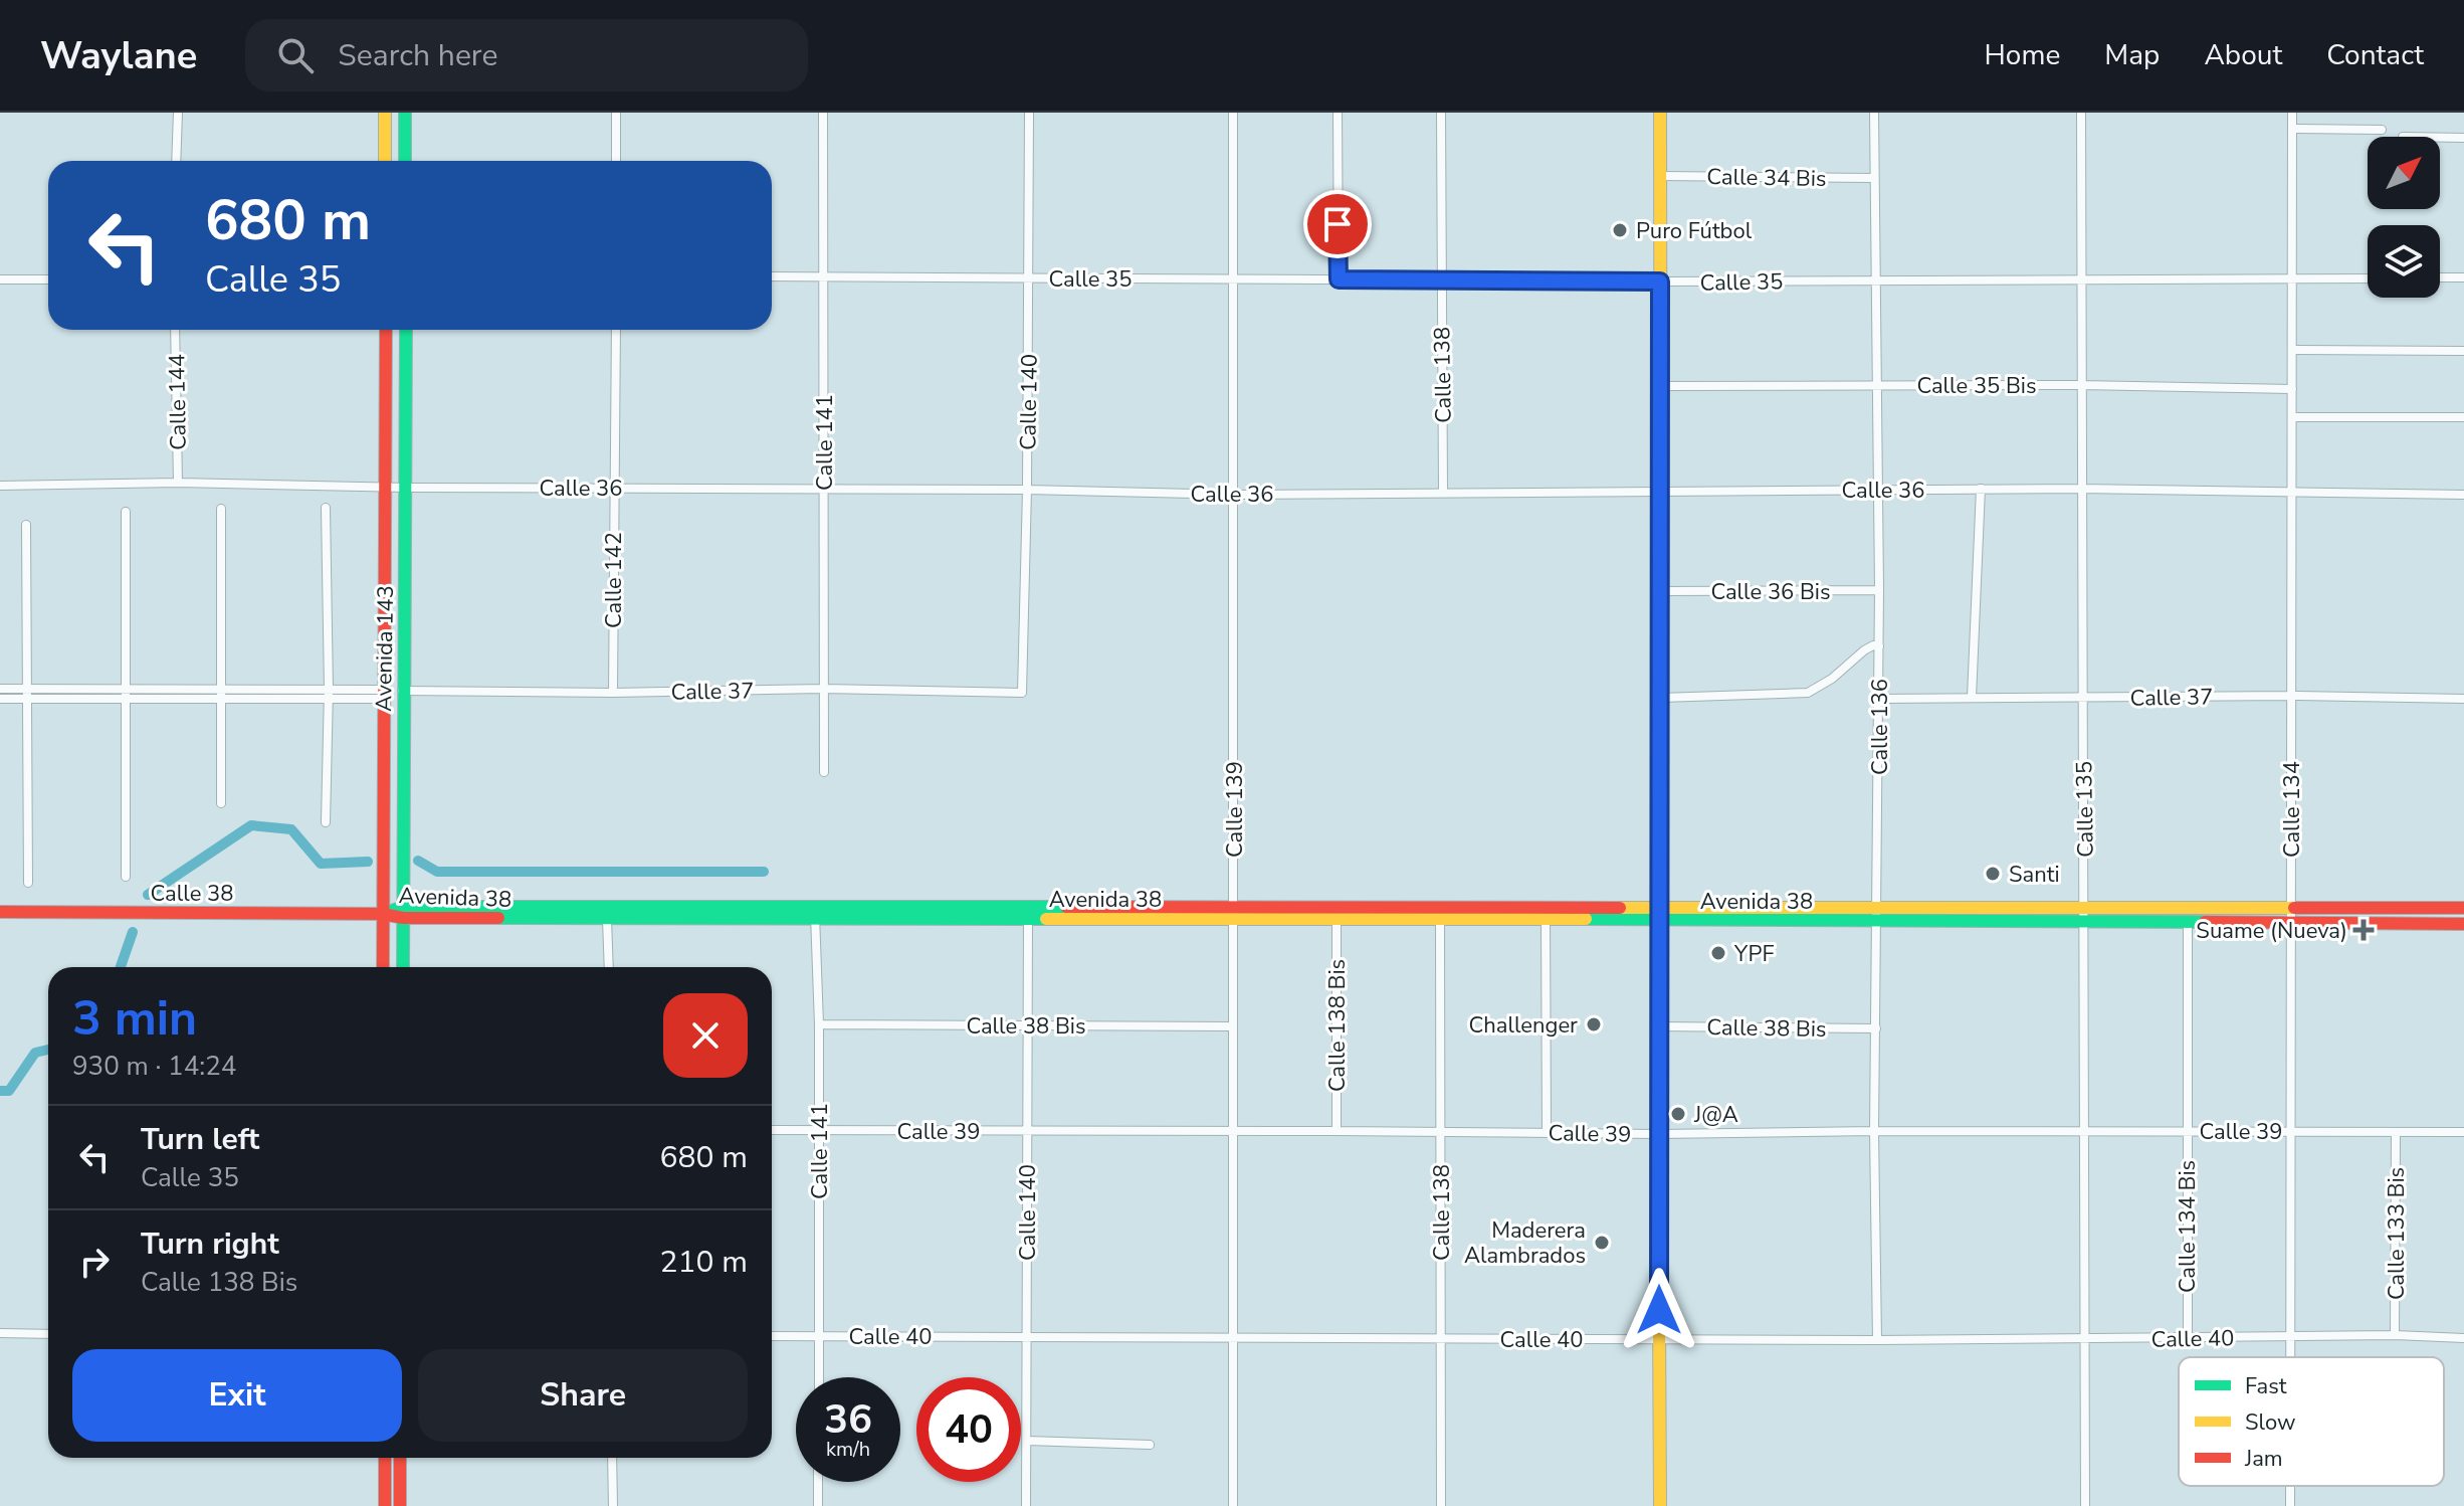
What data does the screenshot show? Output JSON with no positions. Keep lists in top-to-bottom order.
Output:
{
  "streets": {
    "main road": ["Avenida 143", "Calle 38", "Avenida 38"],
    "street": [
      "Calle 34 Bis",
      "Calle 35",
      "Calle 138",
      "Calle 35 Bis",
      "Calle 144",
      "Calle 140",
      "Calle 141",
      "Calle 36",
      "Calle 142",
      "Calle 36 Bis",
      "Calle 37",
      "Calle 136",
      "Calle 139",
      "Calle 135",
      "Calle 134",
      "Calle 38 Bis",
      "Calle 138 Bis",
      "Calle 39",
      "Calle 134 Bis",
      "Calle 133 Bis",
      "Calle 40"
    ]
  },
  "crossings": [
    ["Calle 34 Bis", "Calle 136"],
    ["Calle 35", "Calle 138"],
    ["Calle 35", "Calle 140"],
    ["Calle 35", "Calle 141"],
    ["Calle 35", "Calle 136"],
    ["Calle 35", "Calle 139"],
    ["Calle 35", "Calle 135"],
    ["Calle 35", "Calle 134"],
    ["Calle 138", "Calle 36"],
    ["Calle 138", "Avenida 38"],
    ["Calle 138", "Calle 39"],
    ["Calle 138", "Calle 40"],
    ["Calle 35 Bis", "Calle 136"],
    ["Calle 35 Bis", "Calle 135"],
    ["Calle 35 Bis", "Calle 134"],
    ["Calle 144", "Calle 36"],
    ["Calle 140", "Calle 36"],
    ["Calle 140", "Calle 37"],
    ["Calle 140", "Avenida 38"],
    ["Calle 140", "Calle 38 Bis"],
    ["Calle 140", "Calle 39"],
    ["Calle 140", "Calle 40"],
    ["Calle 141", "Calle 36"],
    ["Calle 141", "Calle 37"],
    ["Calle 141", "Avenida 38"],
    ["Calle 141", "Calle 38 Bis"],
    ["Calle 141", "Calle 39"],
    ["Calle 141", "Calle 40"],
    ["Calle 36", "Calle 142"],
    ["Calle 36", "Avenida 143"],
    ["Calle 36", "Calle 136"],
    ["Calle 36", "Calle 139"],
    ["Calle 36", "Calle 135"],
    ["Calle 36", "Calle 134"],
    ["Calle 142", "Calle 37"],
    ["Calle 36 Bis", "Calle 136"],
    ["Avenida 143", "Calle 37"],
    ["Avenida 143", "Calle 38"],
    ["Avenida 143", "Avenida 38"],
    ["Calle 37", "Calle 136"],
    ["Calle 37", "Calle 135"],
    ["Calle 37", "Calle 134"],
    ["Calle 136", "Avenida 38"],
    ["Calle 136", "Calle 38 Bis"],
    ["Calle 136", "Calle 39"],
    ["Calle 136", "Calle 40"],
    ["Calle 139", "Avenida 38"],
    ["Calle 139", "Calle 38 Bis"],
    ["Calle 139", "Calle 39"],
    ["Calle 139", "Calle 40"],
    ["Calle 135", "Avenida 38"],
    ["Calle 135", "Calle 39"],
    ["Calle 135", "Calle 40"],
    ["Calle 134", "Avenida 38"],
    ["Calle 134", "Calle 39"],
    ["Calle 134", "Calle 40"],
    ["Calle 38", "Avenida 38"],
    ["Avenida 38", "Calle 138 Bis"],
    ["Avenida 38", "Calle 134 Bis"],
    ["Calle 138 Bis", "Calle 39"],
    ["Calle 39", "Calle 134 Bis"],
    ["Calle 39", "Calle 133 Bis"],
    ["Calle 134 Bis", "Calle 40"],
    ["Calle 133 Bis", "Calle 40"]
  ],
  "places": {
    "other": [
      "Puro Fútbol",
      "Santi",
      "YPF",
      "Challenger",
      "J@A",
      "Maderera Alambrados"
    ],
    "health": ["Suame (Nueva)"]
  },
  "legend": ["Fast", "Slow", "Jam"],
  "north": "top right",
  "page": {
    "header": "Waylane",
    "search": "Search here",
    "nav": [
      "Home",
      "Map",
      "About",
      "Contact"
    ],
    "turn": ["680 m", "Calle 35"],
    "heading": ["3 min", "930 m · 14:24"],
    "list": [
      {
        "name": "Turn left",
        "note": "Calle 35",
        "value": "680 m"
      },
      {
        "name": "Turn right",
        "note": "Calle 138 Bis",
        "value": "210 m"
      }
    ],
    "buttons": ["Exit", "Share"],
    "speed": "36 km/h",
    "limit": "40"
  }
}
